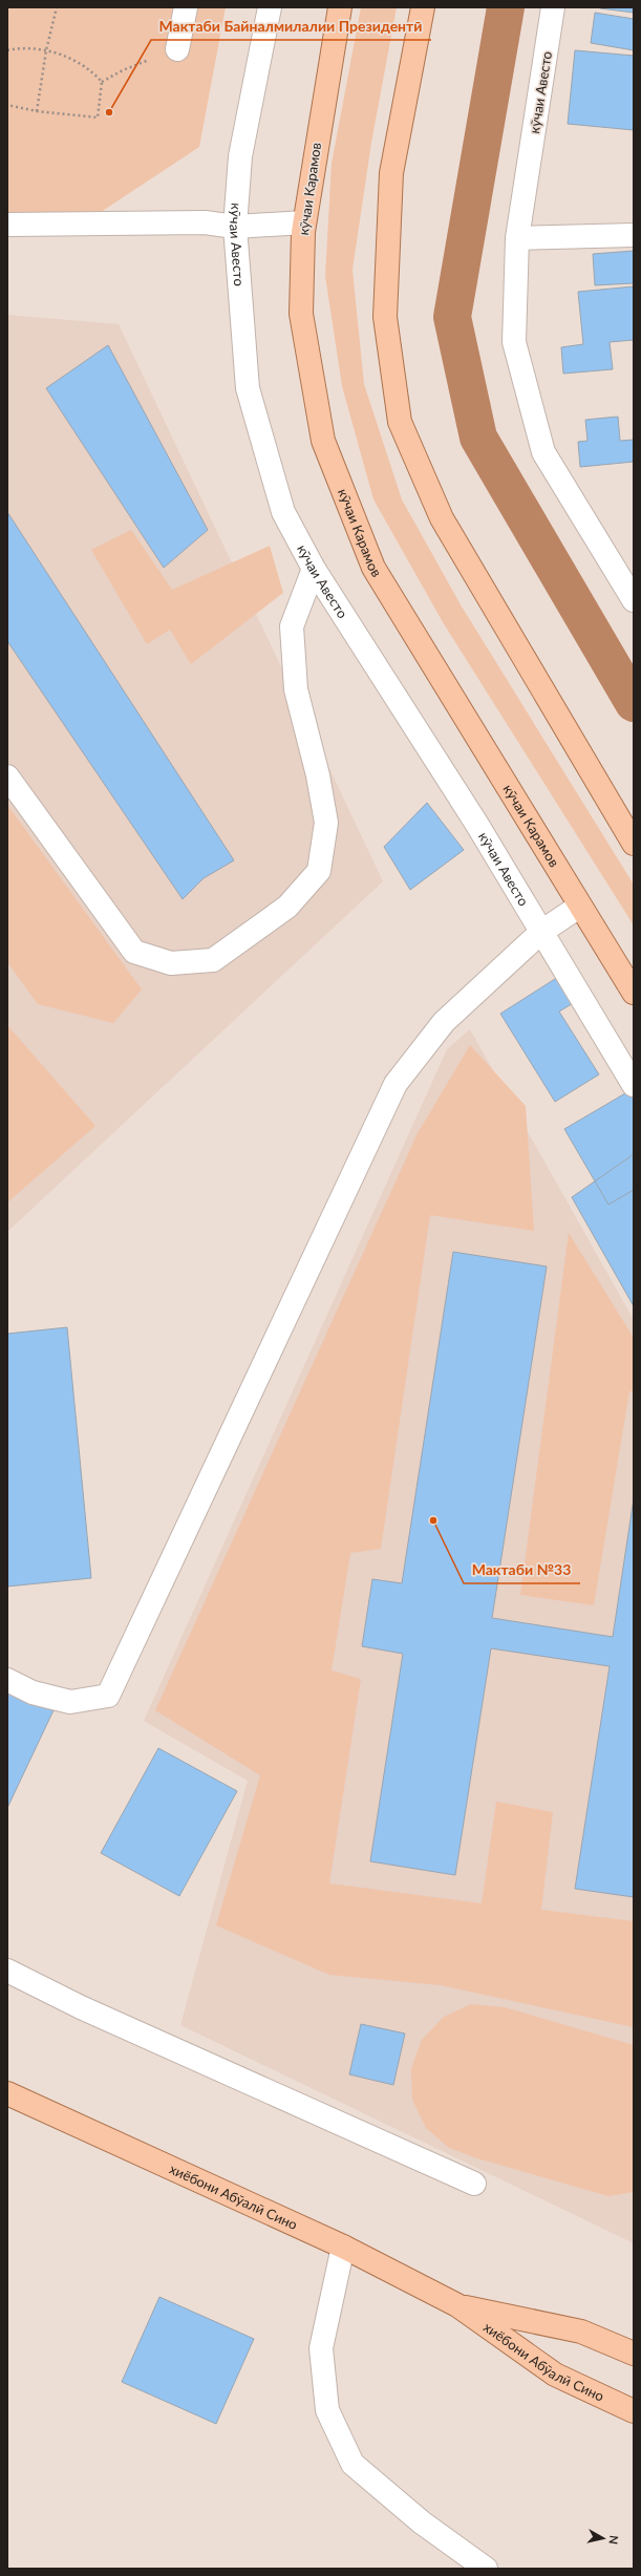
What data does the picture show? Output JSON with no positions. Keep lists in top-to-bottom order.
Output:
{
  "streets": {
    "main road": ["кӯчаи Карамов", "хиёбони Абӯалӣ Сино"],
    "street": ["кӯчаи Авесто"]
  },
  "places": ["Мактаби Байналмилалии Президентӣ", "Мактаби №33"],
  "north": "right"
}
